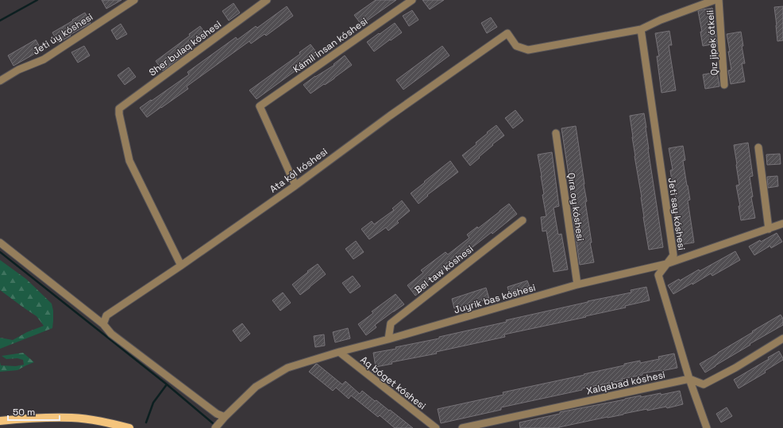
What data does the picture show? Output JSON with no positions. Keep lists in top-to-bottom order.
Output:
{
  "streets": {
    "street": [
      "Jeti úy kóshesi",
      "Qız jipek ótkeli",
      "Kámil insan kóshesi",
      "Sher bulaq kóshesi",
      "Ata kól kóshesi",
      "Qıra oy kóshesi",
      "Jeti say kóshesi",
      "Bel taw kóshesi",
      "Juyrik bas kóshesi",
      "Aq bóget kóshesi",
      "Xalqabad kóshesi"
    ]
  },
  "crossings": [
    ["Kámil insan kóshesi", "Ata kól kóshesi"],
    ["Sher bulaq kóshesi", "Ata kól kóshesi"],
    ["Ata kól kóshesi", "Jeti say kóshesi"],
    ["Qıra oy kóshesi", "Juyrik bas kóshesi"],
    ["Jeti say kóshesi", "Juyrik bas kóshesi"],
    ["Jeti say kóshesi", "Xalqabad kóshesi"],
    ["Bel taw kóshesi", "Juyrik bas kóshesi"],
    ["Juyrik bas kóshesi", "Aq bóget kóshesi"]
  ],
  "scale_bar": "50 m"
}
